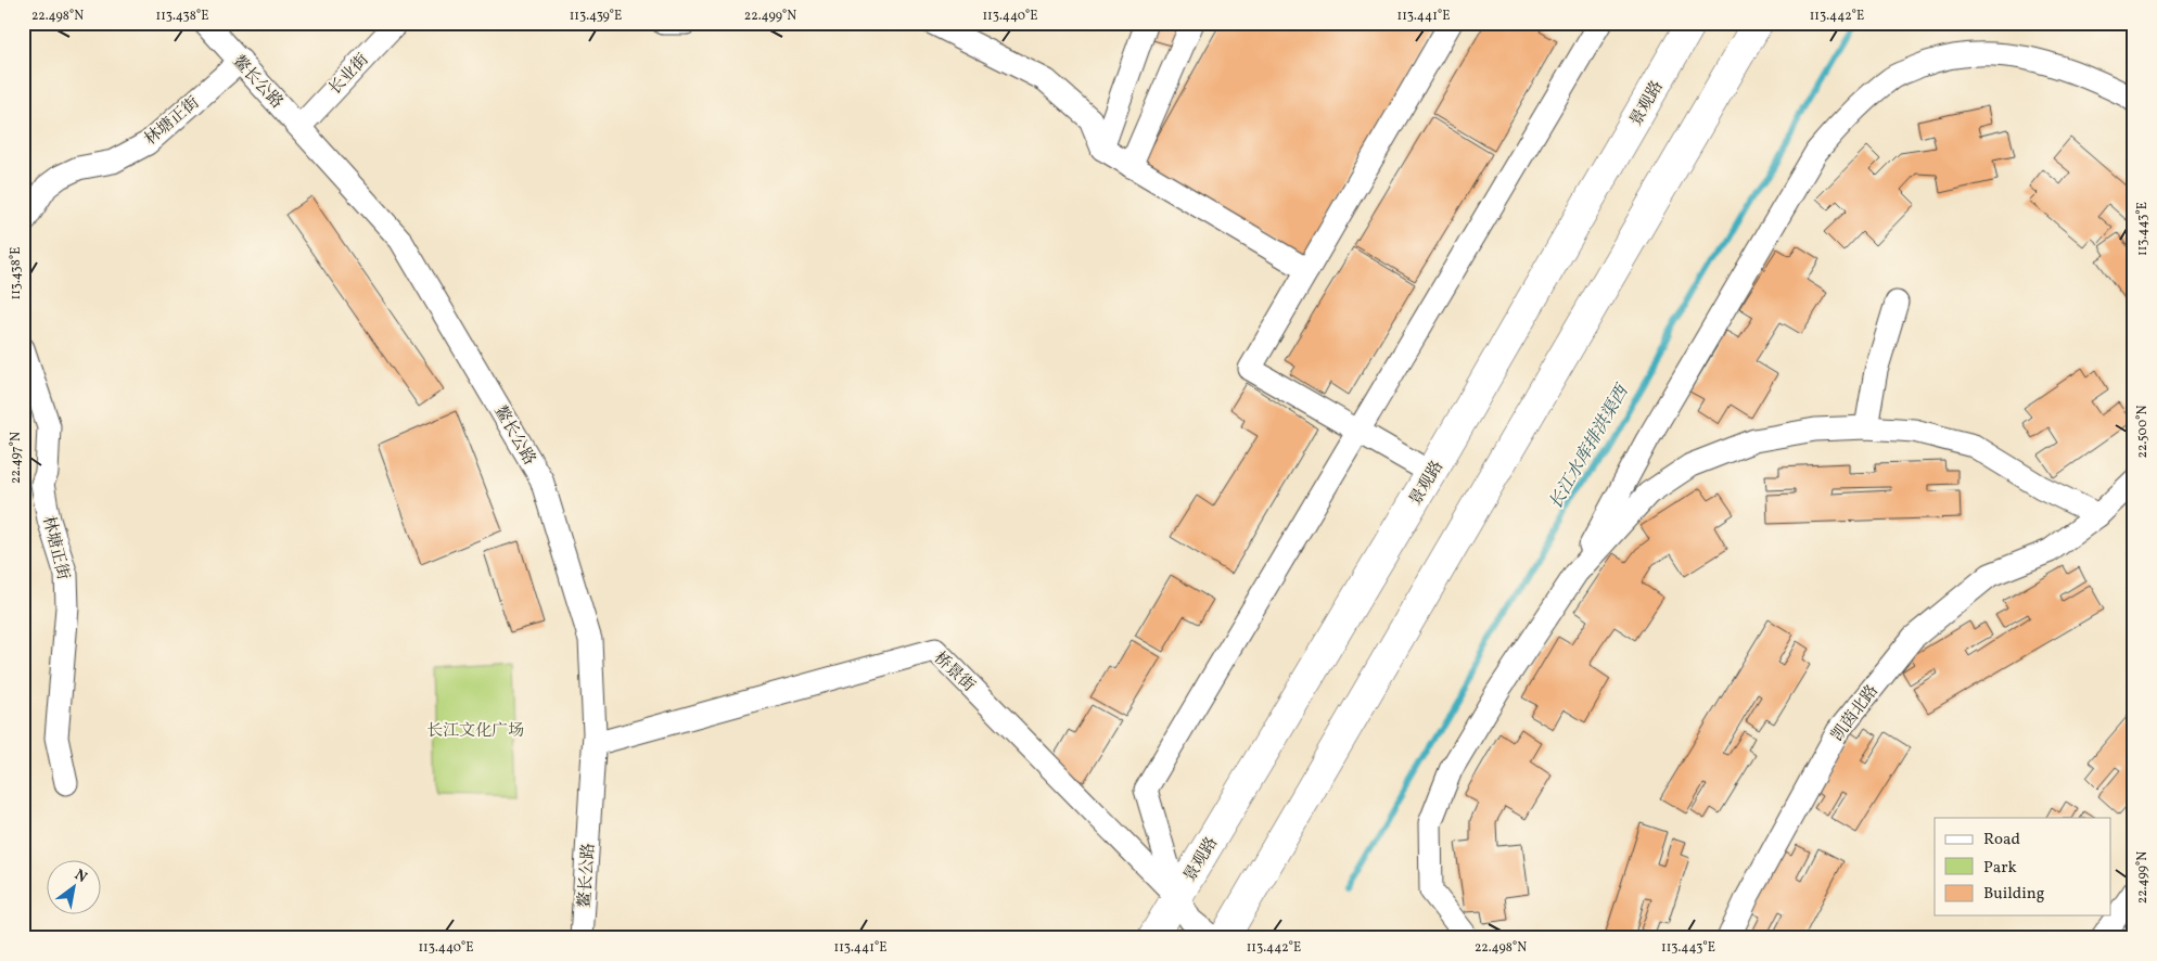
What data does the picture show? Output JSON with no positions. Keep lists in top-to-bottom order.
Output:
{
  "streets": {
    "main road": ["景观路"],
    "street": [
      "长业街",
      "鳌长公路",
      "林塘正街",
      "桥景街",
      "凯茵北路"
    ]
  },
  "crossings": [
    ["长业街", "鳌长公路"],
    ["鳌长公路", "林塘正街"],
    ["鳌长公路", "桥景街"],
    ["景观路", "桥景街"]
  ],
  "water": ["长江水库排洪渠西"],
  "parks": ["长江文化广场"],
  "legend": ["Road", "Park", "Building"],
  "north": "top right",
  "coordinates": [
    "22.498°N",
    "113.438°E",
    "113.439°E",
    "22.499°N",
    "113.440°E",
    "113.441°E",
    "113.442°E",
    "113.443°E",
    "22.500°N",
    "22.497°N"
  ]
}
